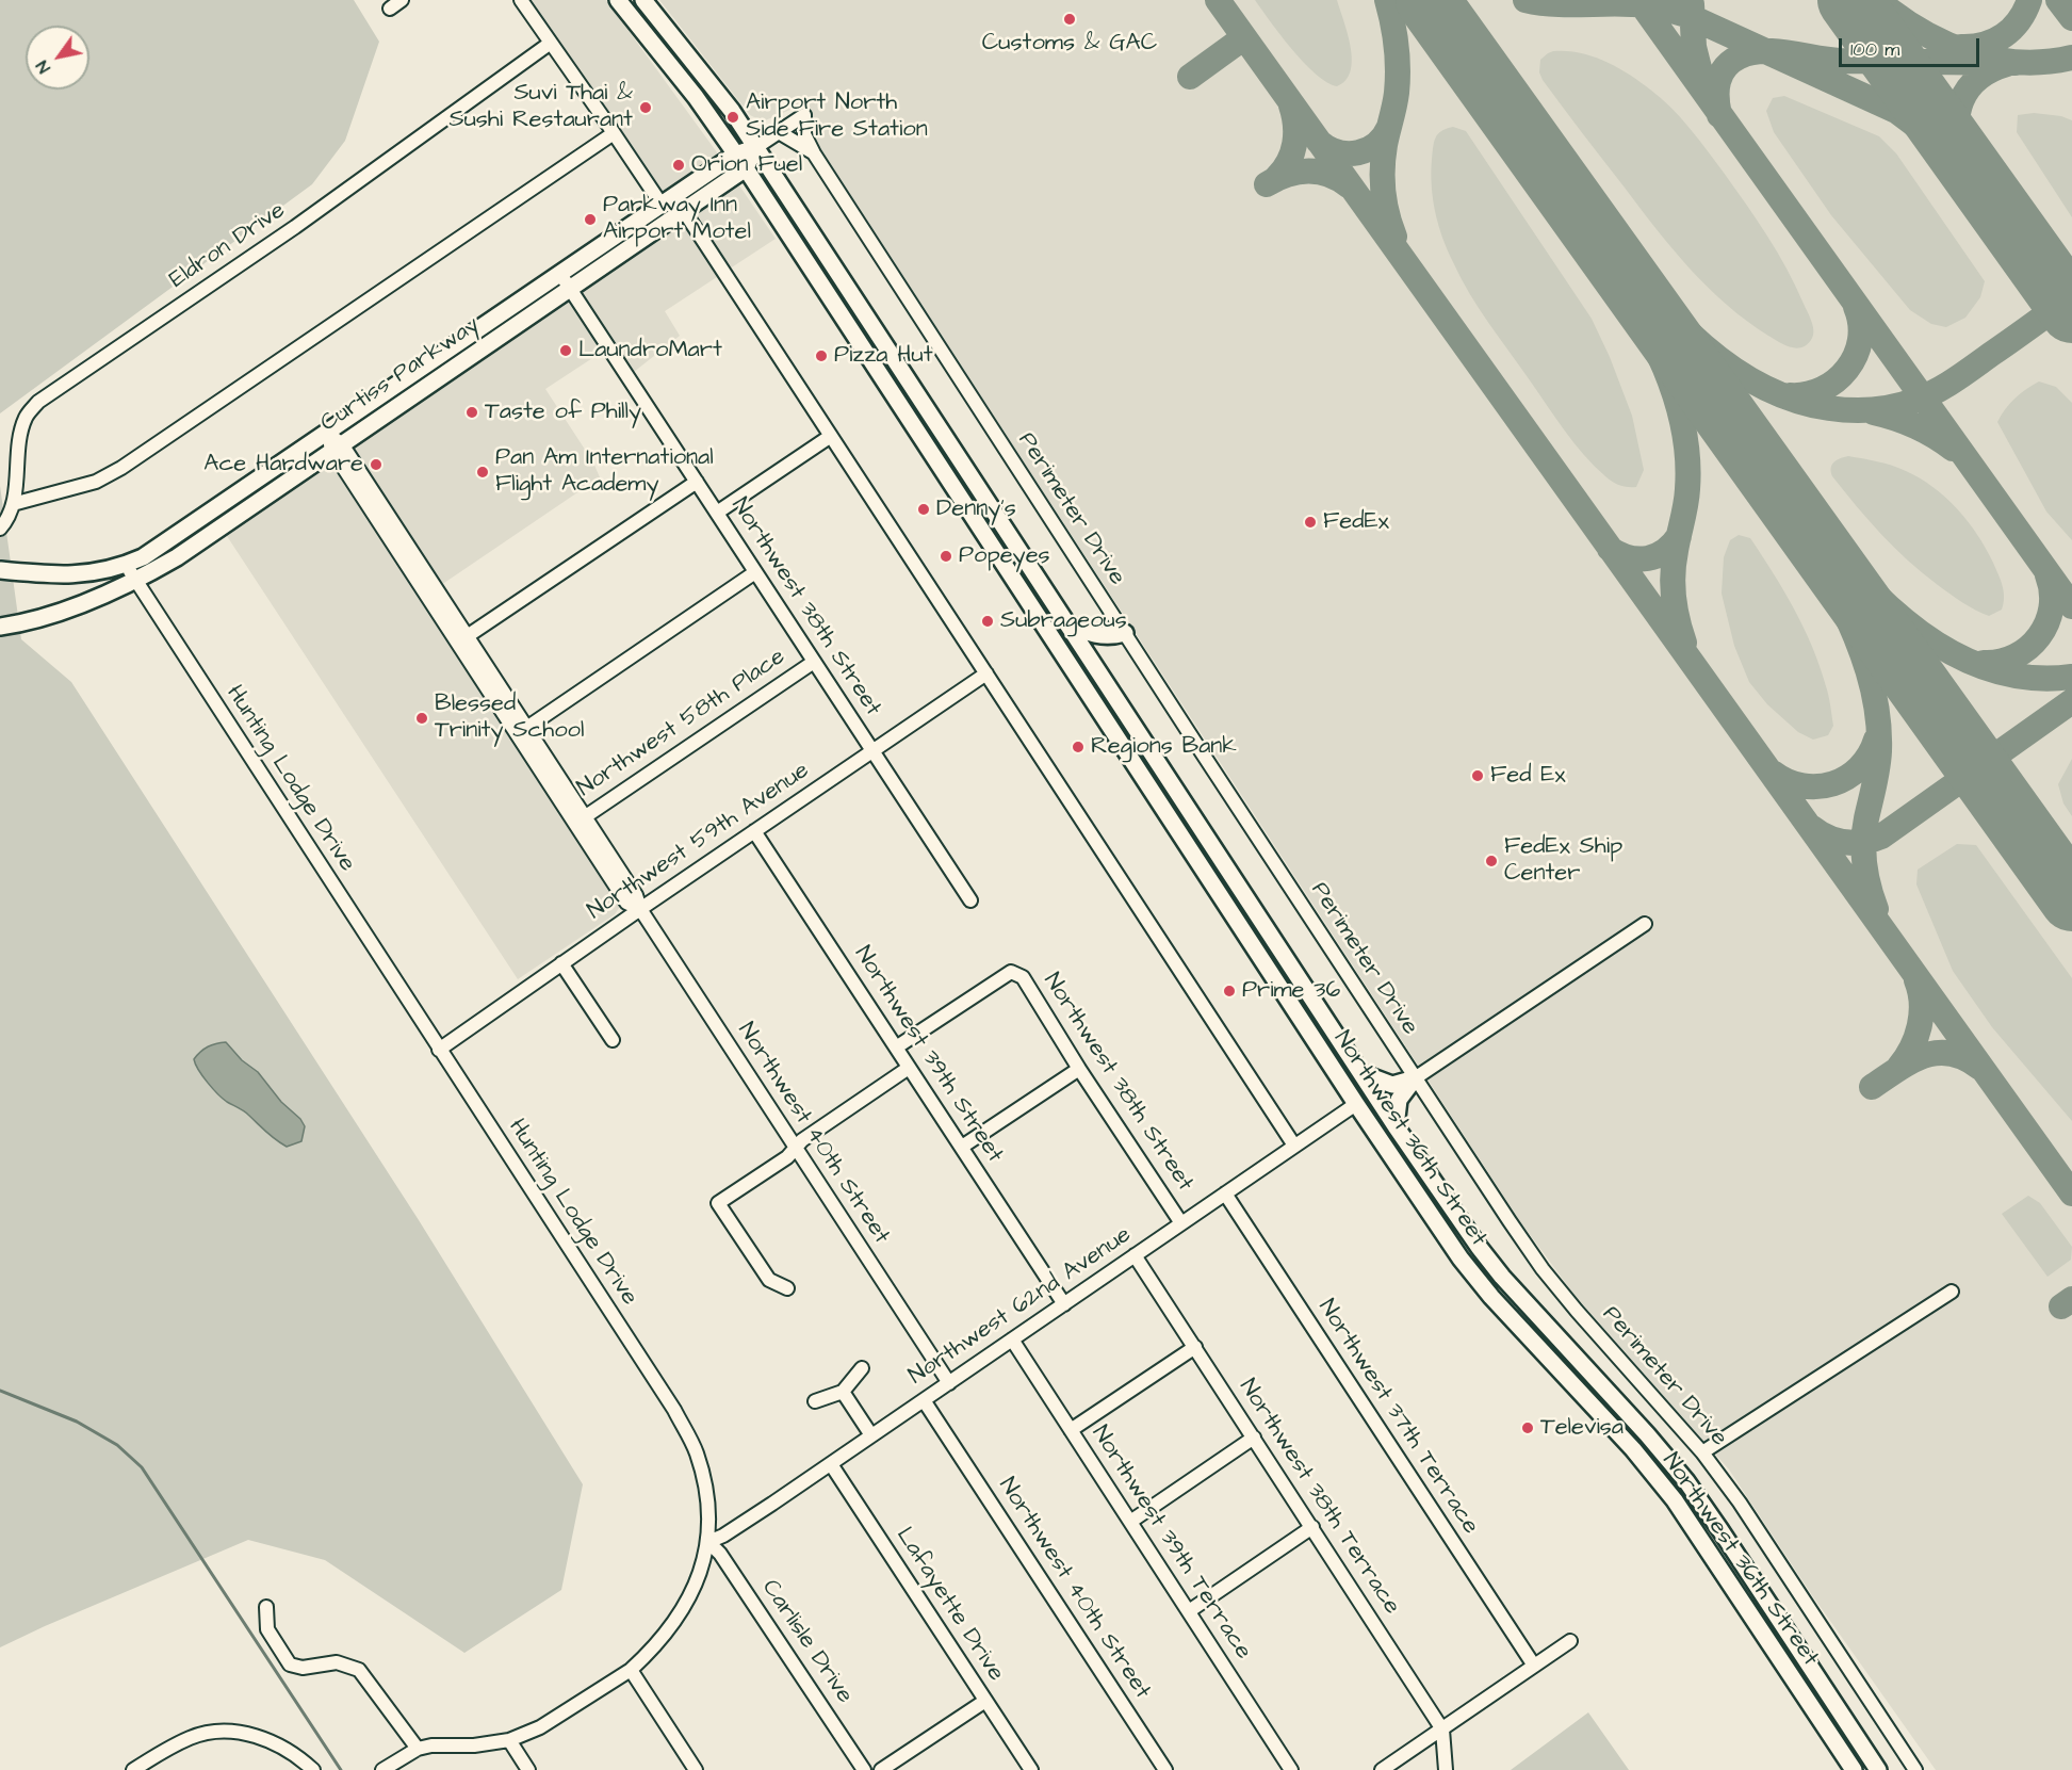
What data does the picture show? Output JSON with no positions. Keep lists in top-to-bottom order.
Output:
{
  "streets": {
    "main road": ["Curtiss Parkway", "Northwest 36th Street"],
    "street": [
      "Eldron Drive",
      "Perimeter Drive",
      "Northwest 38th Street",
      "Northwest 58th Place",
      "Hunting Lodge Drive",
      "Northwest 59th Avenue",
      "Northwest 39th Street",
      "Northwest 40th Street",
      "Northwest 62nd Avenue",
      "Northwest 37th Terrace",
      "Northwest 38th Terrace",
      "Northwest 39th Terrace",
      "Lafayette Drive",
      "Carlisle Drive"
    ]
  },
  "crossings": [
    ["Curtiss Parkway", "Northwest 38th Street"],
    ["Curtiss Parkway", "Hunting Lodge Drive"],
    ["Curtiss Parkway", "Northwest 40th Street"],
    ["Curtiss Parkway", "Northwest 36th Street"],
    ["Northwest 38th Street", "Northwest 58th Place"],
    ["Northwest 38th Street", "Northwest 59th Avenue"],
    ["Northwest 38th Street", "Northwest 39th Street"],
    ["Northwest 38th Street", "Northwest 62nd Avenue"],
    ["Northwest 58th Place", "Northwest 40th Street"],
    ["Hunting Lodge Drive", "Northwest 59th Avenue"],
    ["Hunting Lodge Drive", "Northwest 62nd Avenue"],
    ["Hunting Lodge Drive", "Carlisle Drive"],
    ["Northwest 59th Avenue", "Northwest 39th Street"],
    ["Northwest 59th Avenue", "Northwest 40th Street"],
    ["Northwest 39th Street", "Northwest 62nd Avenue"],
    ["Northwest 40th Street", "Northwest 62nd Avenue"],
    ["Northwest 36th Street", "Northwest 62nd Avenue"],
    ["Northwest 62nd Avenue", "Northwest 37th Terrace"],
    ["Northwest 62nd Avenue", "Northwest 38th Terrace"],
    ["Northwest 62nd Avenue", "Northwest 39th Terrace"],
    ["Northwest 62nd Avenue", "Lafayette Drive"],
    ["Northwest 62nd Avenue", "Carlisle Drive"]
  ],
  "places": [
    "Customs & GAC",
    "Suvi Thai & Sushi Restaurant",
    "Airport North Side Fire Station",
    "Orion Fuel",
    "Parkway Inn Airport Motel",
    "LaundroMart",
    "Pizza Hut",
    "Taste of Philly",
    "Ace Hardware",
    "Pan Am International Flight Academy",
    "Denny's",
    "FedEx",
    "Popeyes",
    "Subrageous",
    "Blessed Trinity School",
    "Regions Bank",
    "Fed Ex",
    "FedEx Ship Center",
    "Prime 36",
    "Televisa"
  ],
  "scale_bar": "100 m",
  "north": "bottom left"
}
